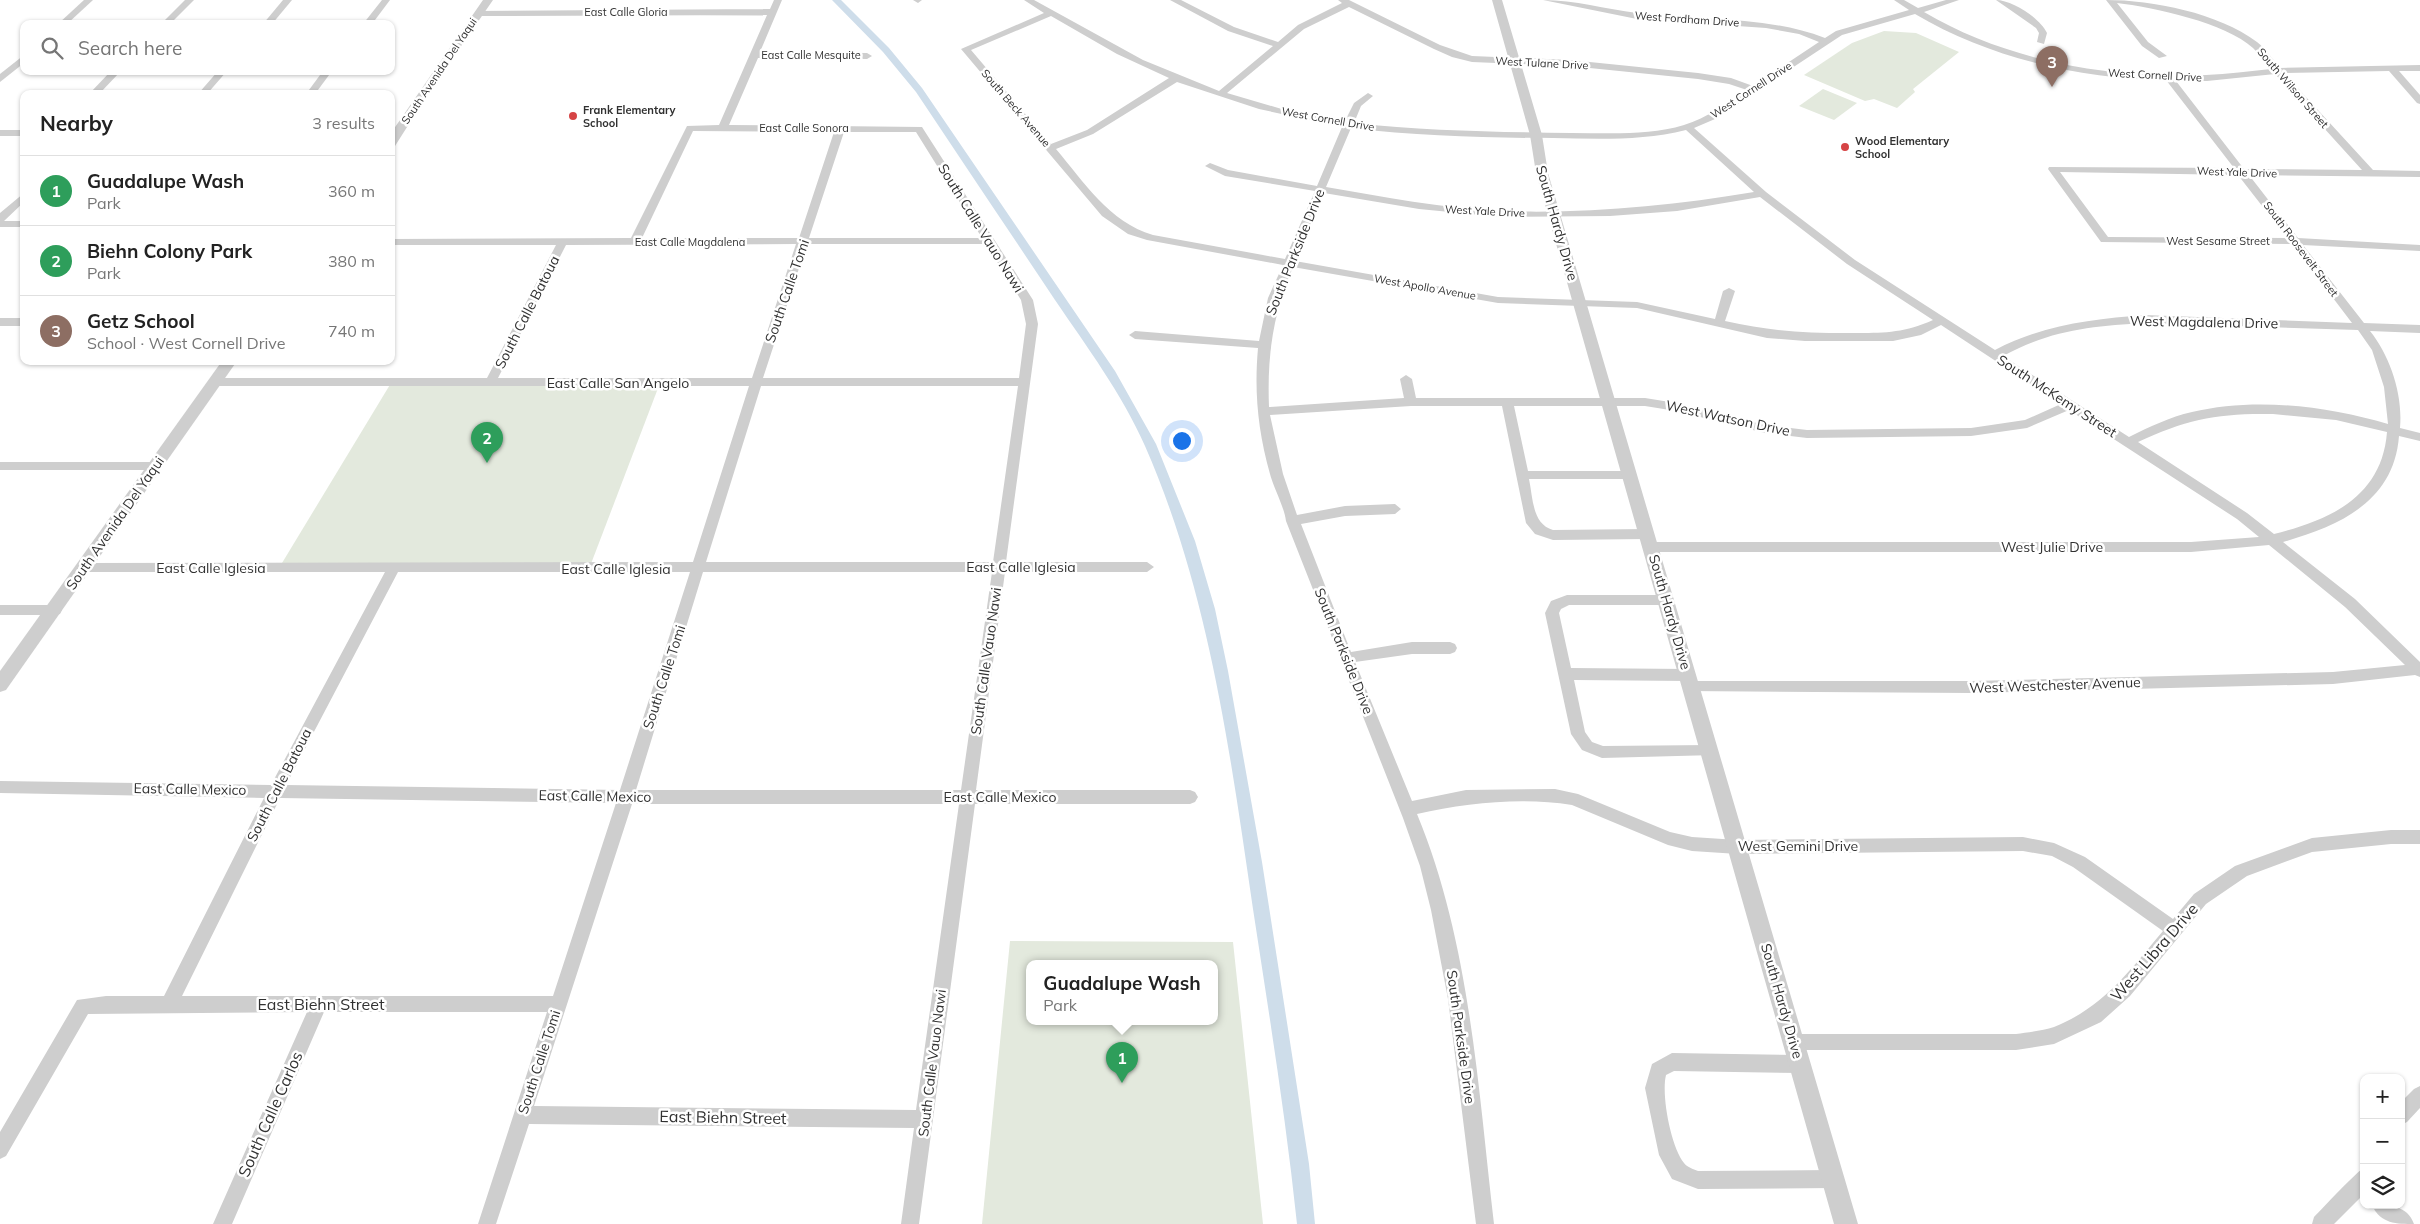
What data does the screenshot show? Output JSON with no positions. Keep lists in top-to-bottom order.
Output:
{
  "streets": {
    "street": [
      "East Calle Gloria",
      "West Fordham Drive",
      "East Calle Mesquite",
      "West Tulane Drive",
      "South Avenida Del Yaqui",
      "West Cornell Drive",
      "South Wilson Street",
      "South Beck Avenue",
      "East Calle Sonora",
      "West Yale Drive",
      "South Hardy Drive",
      "South Calle Vauo Nawi",
      "West Sesame Street",
      "East Calle Magdalena",
      "South Roosevelt Street",
      "South Parkside Drive",
      "West Apollo Avenue",
      "South Calle Tomi",
      "South Calle Batoua",
      "West Magdalena Drive",
      "East Calle San Angelo",
      "South McKemy Street",
      "West Watson Drive",
      "West Julie Drive",
      "East Calle Iglesia",
      "West Westchester Avenue",
      "East Calle Mexico",
      "West Gemini Drive",
      "West Libra Drive",
      "East Biehn Street",
      "South Calle Carlos"
    ]
  },
  "crossings": [
    ["East Calle Gloria", "South Avenida Del Yaqui"],
    ["West Fordham Drive", "West Cornell Drive"],
    ["West Tulane Drive", "West Cornell Drive"],
    ["West Tulane Drive", "South Hardy Drive"],
    ["South Avenida Del Yaqui", "East Calle San Angelo"],
    ["South Avenida Del Yaqui", "East Calle Iglesia"],
    ["West Cornell Drive", "South Wilson Street"],
    ["West Cornell Drive", "South Beck Avenue"],
    ["West Cornell Drive", "South Hardy Drive"],
    ["West Cornell Drive", "South Roosevelt Street"],
    ["West Cornell Drive", "South Parkside Drive"],
    ["West Cornell Drive", "South McKemy Street"],
    ["South Wilson Street", "West Yale Drive"],
    ["South Beck Avenue", "West Apollo Avenue"],
    ["East Calle Sonora", "South Calle Vauo Nawi"],
    ["East Calle Sonora", "South Calle Tomi"],
    ["West Yale Drive", "South Hardy Drive"],
    ["West Yale Drive", "West Sesame Street"],
    ["West Yale Drive", "South Roosevelt Street"],
    ["West Yale Drive", "South Parkside Drive"],
    ["West Yale Drive", "South McKemy Street"],
    ["South Hardy Drive", "West Apollo Avenue"],
    ["South Hardy Drive", "West Watson Drive"],
    ["South Hardy Drive", "West Julie Drive"],
    ["South Hardy Drive", "West Westchester Avenue"],
    ["South Hardy Drive", "West Gemini Drive"],
    ["South Hardy Drive", "West Libra Drive"],
    ["South Calle Vauo Nawi", "East Calle Magdalena"],
    ["South Calle Vauo Nawi", "East Calle San Angelo"],
    ["South Calle Vauo Nawi", "East Calle Iglesia"],
    ["South Calle Vauo Nawi", "East Calle Mexico"],
    ["South Calle Vauo Nawi", "East Biehn Street"],
    ["West Sesame Street", "South Roosevelt Street"],
    ["East Calle Magdalena", "South Calle Tomi"],
    ["East Calle Magdalena", "South Calle Batoua"],
    ["South Roosevelt Street", "West Magdalena Drive"],
    ["South Roosevelt Street", "West Julie Drive"],
    ["South Parkside Drive", "West Apollo Avenue"],
    ["South Parkside Drive", "West Watson Drive"],
    ["South Parkside Drive", "West Gemini Drive"],
    ["West Apollo Avenue", "South McKemy Street"],
    ["South Calle Tomi", "East Calle San Angelo"],
    ["South Calle Tomi", "East Calle Iglesia"],
    ["South Calle Tomi", "East Calle Mexico"],
    ["South Calle Tomi", "East Biehn Street"],
    ["South Calle Batoua", "East Calle San Angelo"],
    ["South Calle Batoua", "East Calle Iglesia"],
    ["South Calle Batoua", "East Calle Mexico"],
    ["South Calle Batoua", "East Biehn Street"],
    ["West Magdalena Drive", "South McKemy Street"],
    ["South McKemy Street", "West Watson Drive"],
    ["South McKemy Street", "West Julie Drive"],
    ["South McKemy Street", "West Westchester Avenue"],
    ["West Gemini Drive", "West Libra Drive"],
    ["East Biehn Street", "South Calle Carlos"]
  ],
  "places": ["Frank Elementary School", "Wood Elementary School"],
  "page": {
    "search": "Search here",
    "pins": ["3", "2", "1"],
    "heading": ["Nearby", "3 results"],
    "list": [
      {
        "mark": "1",
        "name": "Guadalupe Wash",
        "note": "Park",
        "value": "360 m"
      },
      {
        "mark": "2",
        "name": "Biehn Colony Park",
        "note": "Park",
        "value": "380 m"
      },
      {
        "mark": "3",
        "name": "Getz School",
        "note": "School · West Cornell Drive",
        "value": "740 m"
      }
    ],
    "popup": ["Guadalupe Wash", "Park"],
    "map_buttons": ["+", "−"]
  }
}
